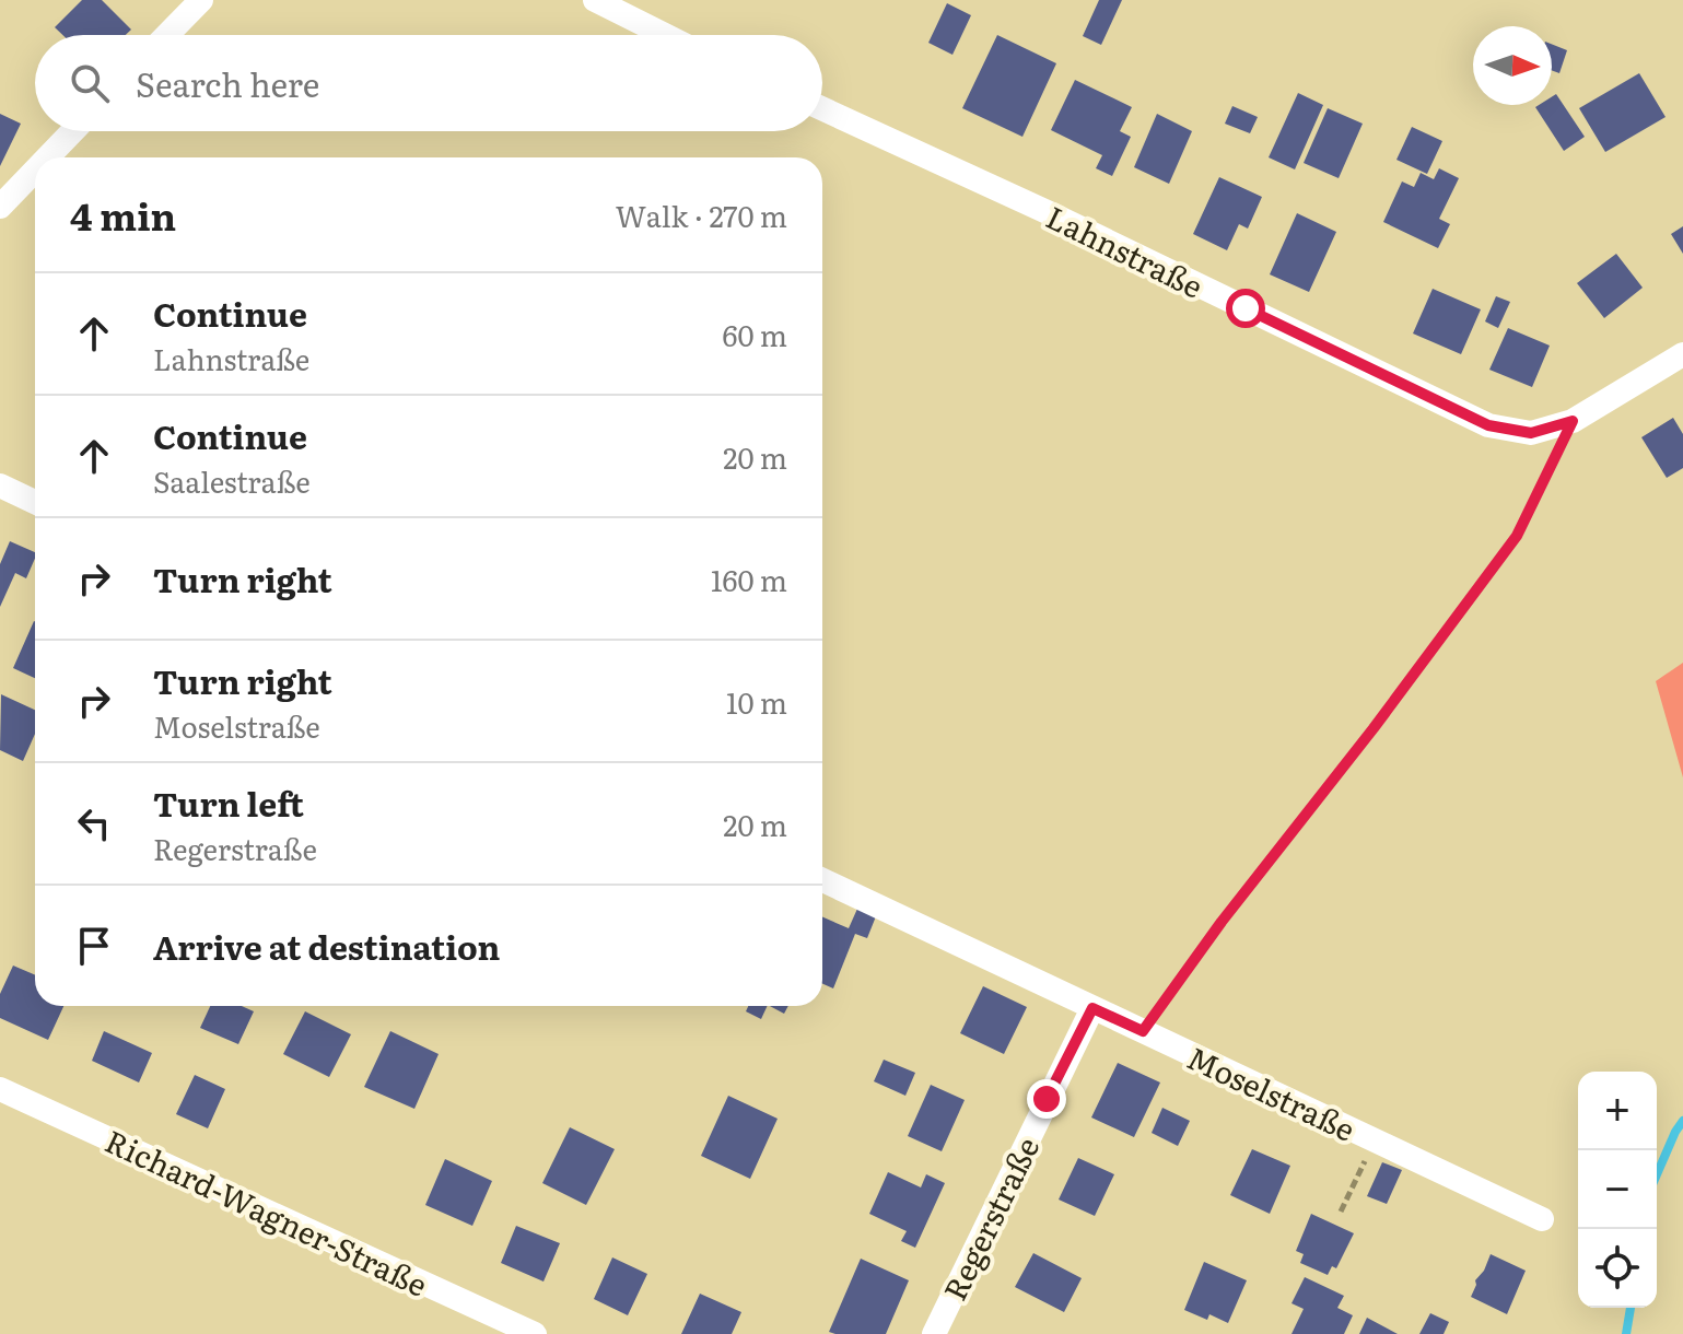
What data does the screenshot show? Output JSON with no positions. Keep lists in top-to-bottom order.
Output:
{
  "streets": {
    "street": [
      "Lahnstraße",
      "Moselstraße",
      "Richard-Wagner-Straße",
      "Regerstraße"
    ]
  },
  "crossings": [
    ["Moselstraße", "Regerstraße"]
  ],
  "north": "right",
  "page": {
    "search": "Search here",
    "heading": ["4 min", "Walk · 270 m"],
    "list": [
      ["Continue", "Lahnstraße", "60 m"],
      ["Continue", "Saalestraße", "20 m"],
      ["Turn right", "160 m"],
      ["Turn right", "Moselstraße", "10 m"],
      ["Turn left", "Regerstraße", "20 m"],
      "Arrive at destination"
    ],
    "map_buttons": ["+", "−"]
  }
}
